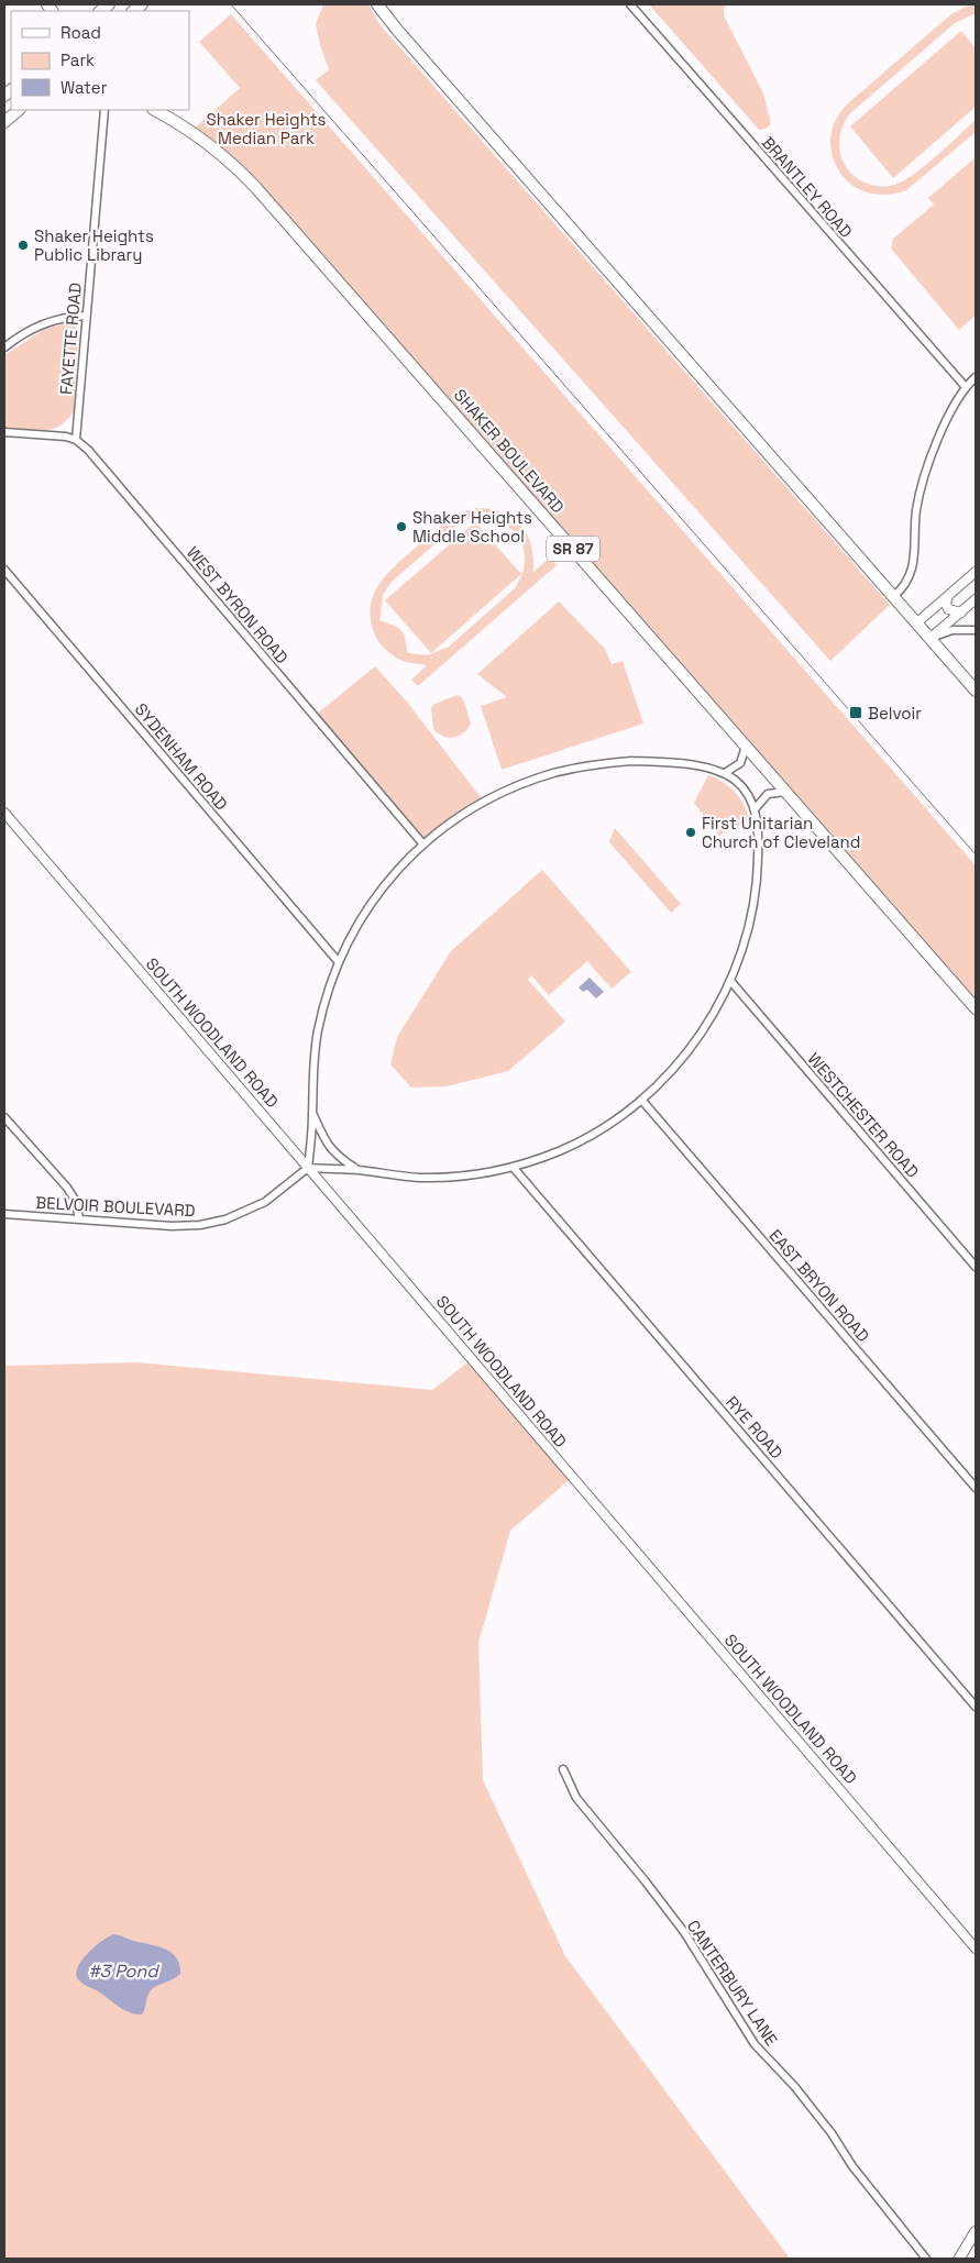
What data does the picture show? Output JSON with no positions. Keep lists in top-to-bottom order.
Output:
{
  "streets": {
    "main road": ["SHAKER BOULEVARD", "SR 87"],
    "street": [
      "BRANTLEY ROAD",
      "FAYETTE ROAD",
      "WEST BYRON ROAD",
      "SYDENHAM ROAD",
      "SOUTH WOODLAND ROAD",
      "WESTCHESTER ROAD",
      "BELVOIR BOULEVARD",
      "EAST BRYON ROAD",
      "RYE ROAD",
      "CANTERBURY LANE"
    ]
  },
  "crossings": [
    ["FAYETTE ROAD", "WEST BYRON ROAD"],
    ["SOUTH WOODLAND ROAD", "BELVOIR BOULEVARD"]
  ],
  "water": ["#3 Pond"],
  "parks": ["Shaker Heights Median Park"],
  "places": {
    "other": ["Shaker Heights Public Library", "Shaker Heights Middle School", "First Unitarian Church of Cleveland"],
    "transit": ["Belvoir"]
  },
  "legend": ["Road", "Park", "Water"]
}
